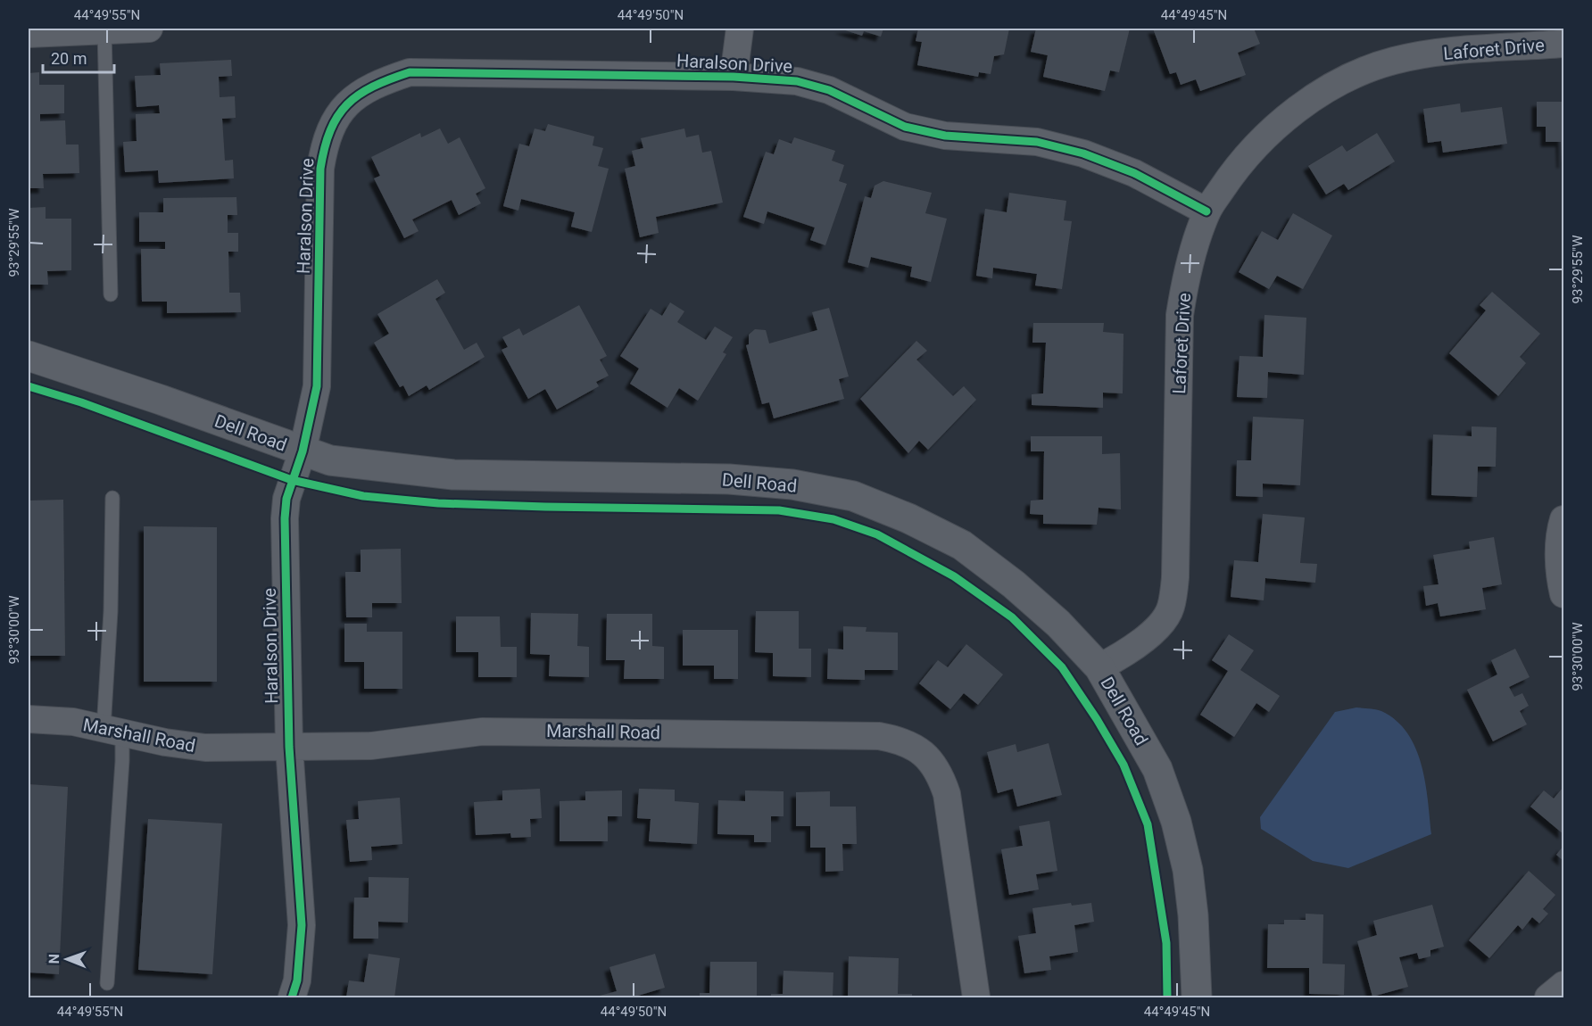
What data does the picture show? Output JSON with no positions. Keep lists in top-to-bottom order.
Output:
{
  "streets": {
    "street": [
      "Laforet Drive",
      "Haralson Drive",
      "Dell Road",
      "Marshall Road"
    ]
  },
  "crossings": [
    ["Laforet Drive", "Haralson Drive"],
    ["Laforet Drive", "Dell Road"],
    ["Haralson Drive", "Dell Road"],
    ["Haralson Drive", "Marshall Road"]
  ],
  "scale_bar": "20 m",
  "north": "left",
  "coordinates": [
    "44°49'55\"N",
    "44°49'50\"N",
    "44°49'45\"N",
    "93°29'55\"W",
    "93°30'00\"W"
  ]
}
